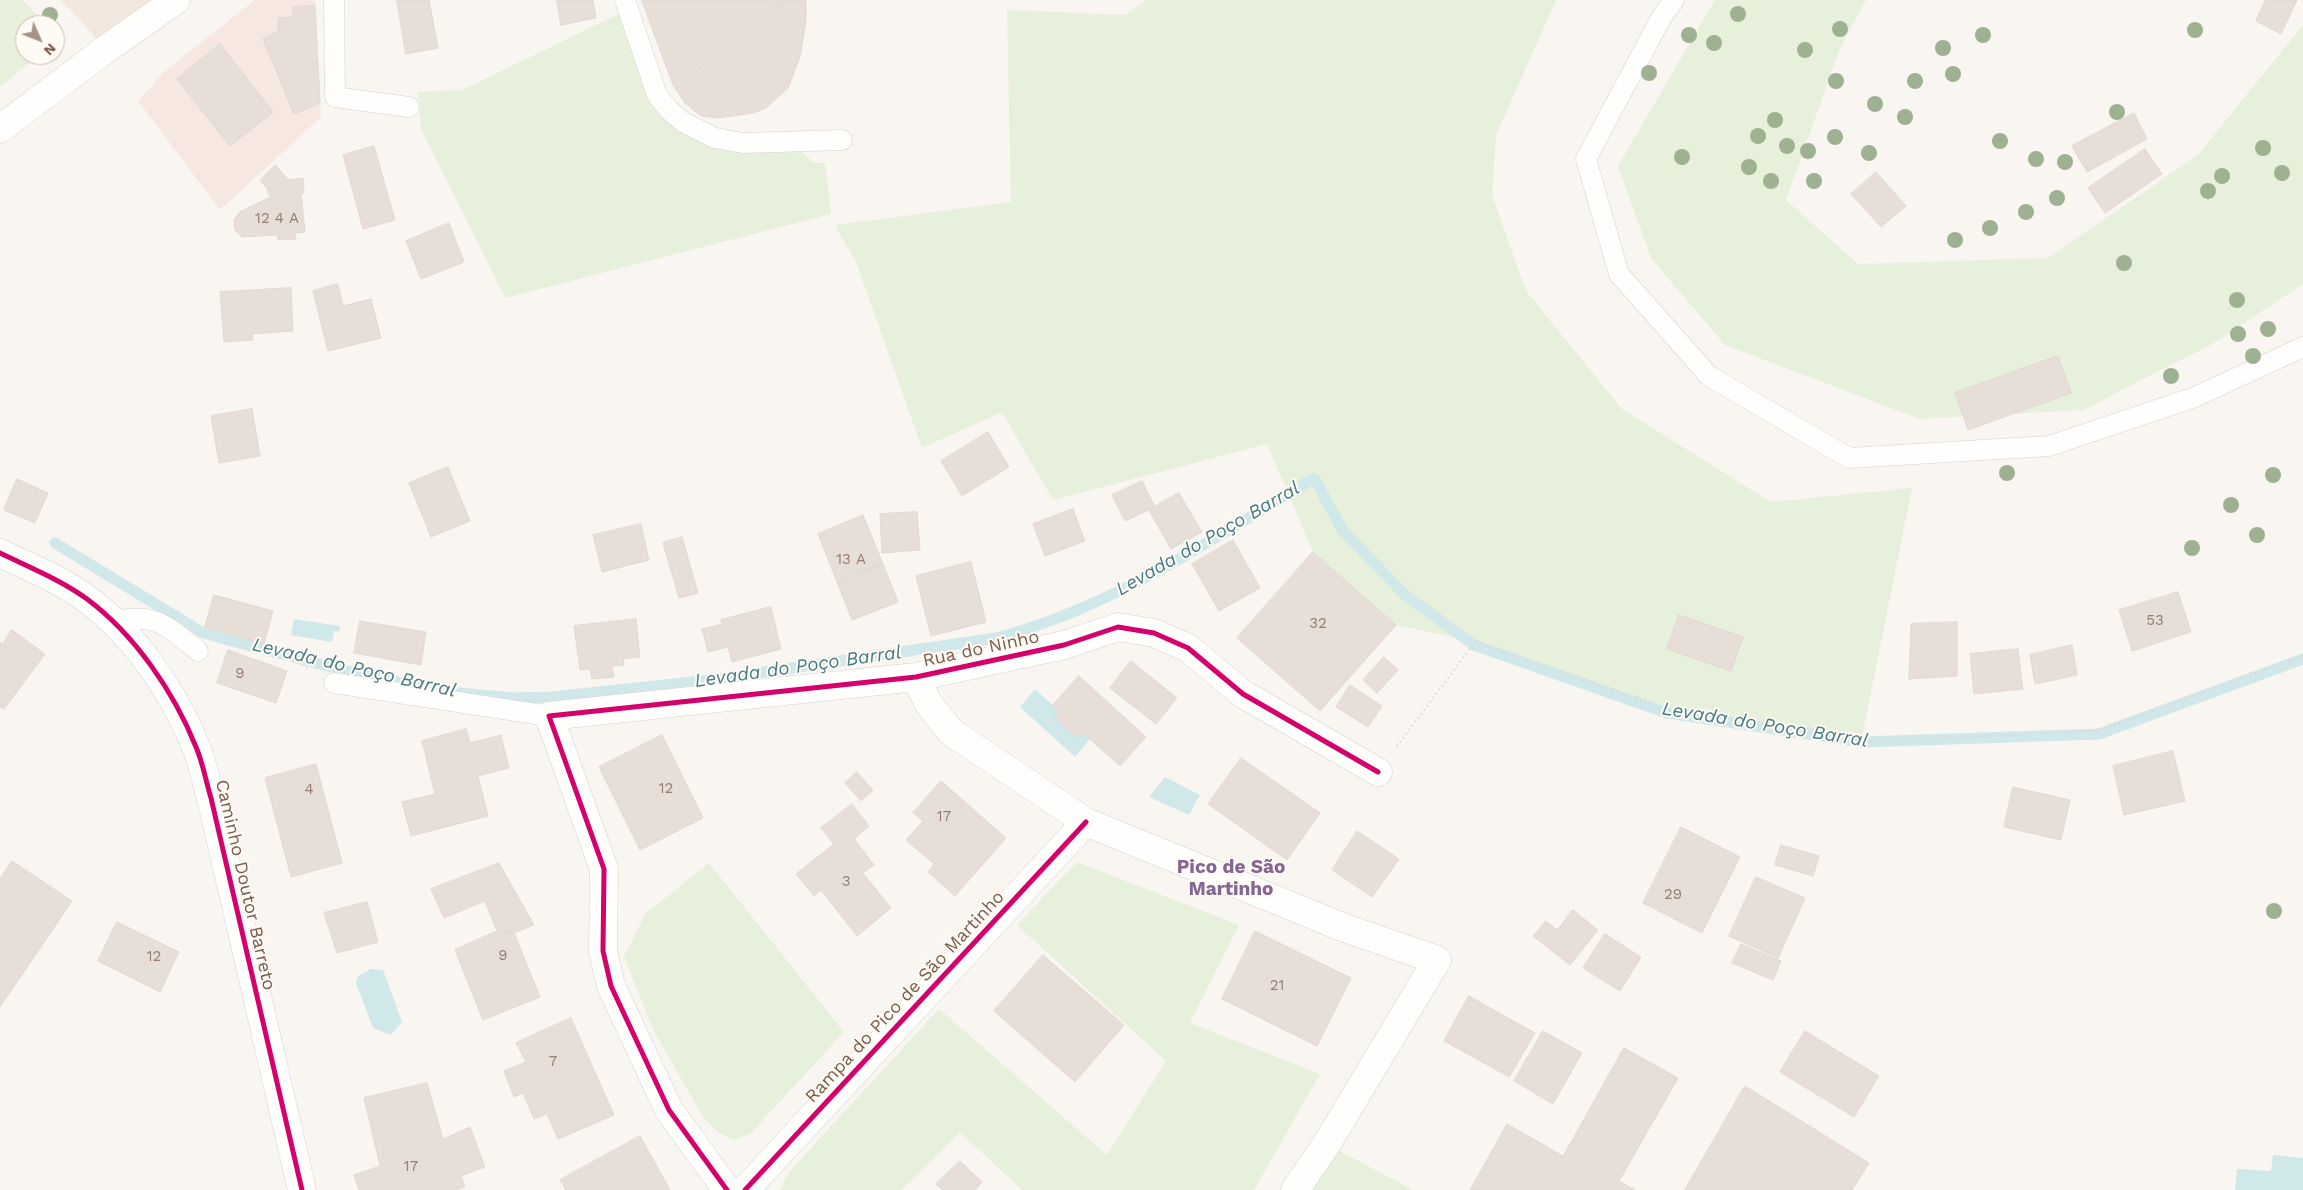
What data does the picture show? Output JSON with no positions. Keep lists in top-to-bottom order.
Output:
{
  "streets": {
    "street": ["Rua do Ninho", "Caminho Doutor Barreto", "Rampa do Pico de São Martinho"]
  },
  "districts": ["Pico de São Martinho"],
  "water": ["Levada do Poço Barral"],
  "house_numbers": [
    "12 4 A",
    "13 A",
    "53",
    "32",
    "9",
    "12",
    "4",
    "17",
    "3",
    "29",
    "9",
    "12",
    "21",
    "7",
    "17"
  ],
  "north": "bottom right"
}
